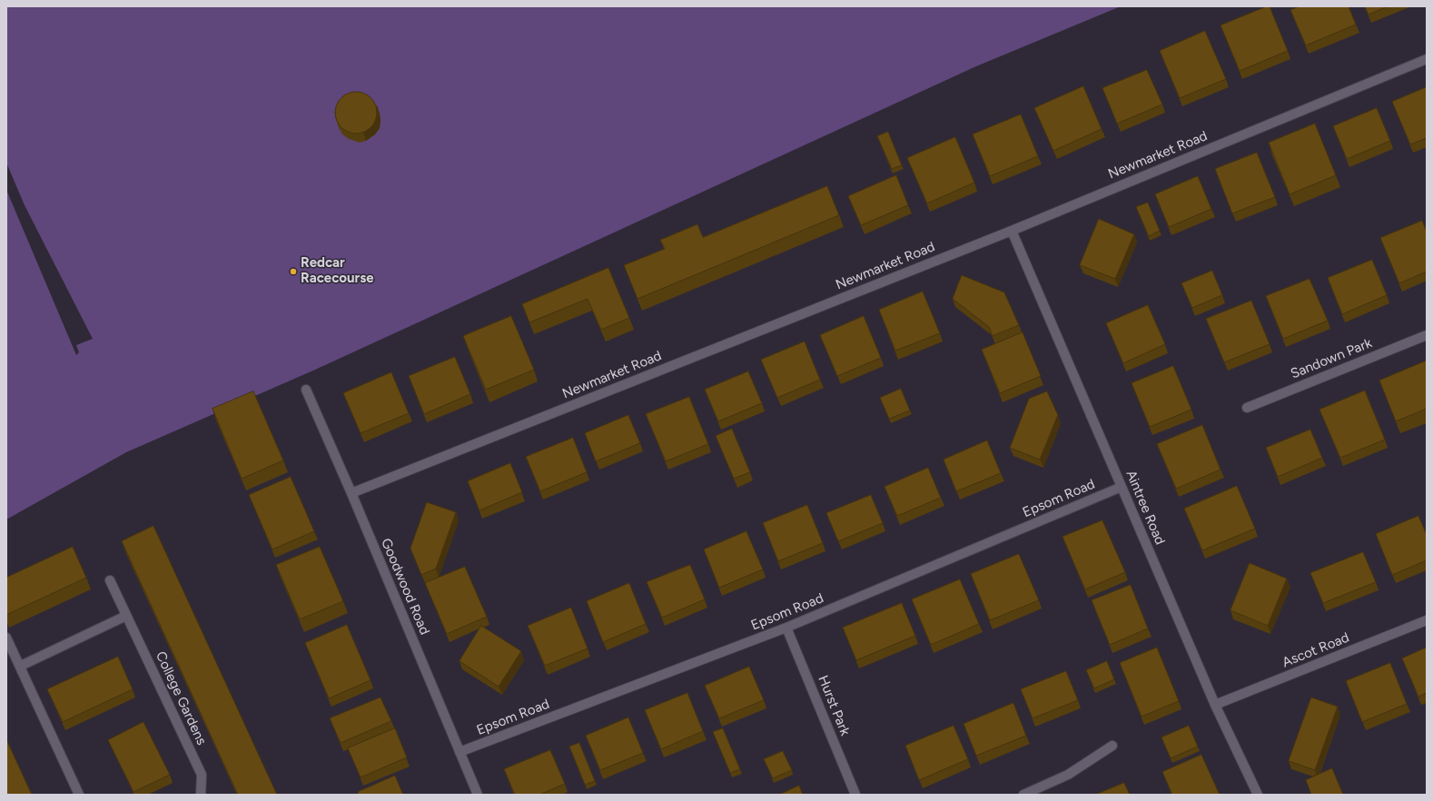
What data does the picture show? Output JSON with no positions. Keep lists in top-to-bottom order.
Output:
{
  "streets": {
    "street": [
      "Newmarket Road",
      "Sandown Park",
      "Epsom Road",
      "Aintree Road",
      "Goodwood Road",
      "Ascot Road",
      "College Gardens",
      "Hurst Park"
    ]
  },
  "crossings": [
    ["Newmarket Road", "Aintree Road"],
    ["Newmarket Road", "Goodwood Road"],
    ["Epsom Road", "Aintree Road"],
    ["Epsom Road", "Goodwood Road"],
    ["Epsom Road", "Hurst Park"],
    ["Aintree Road", "Ascot Road"]
  ],
  "places": ["Redcar Racecourse"]
}
